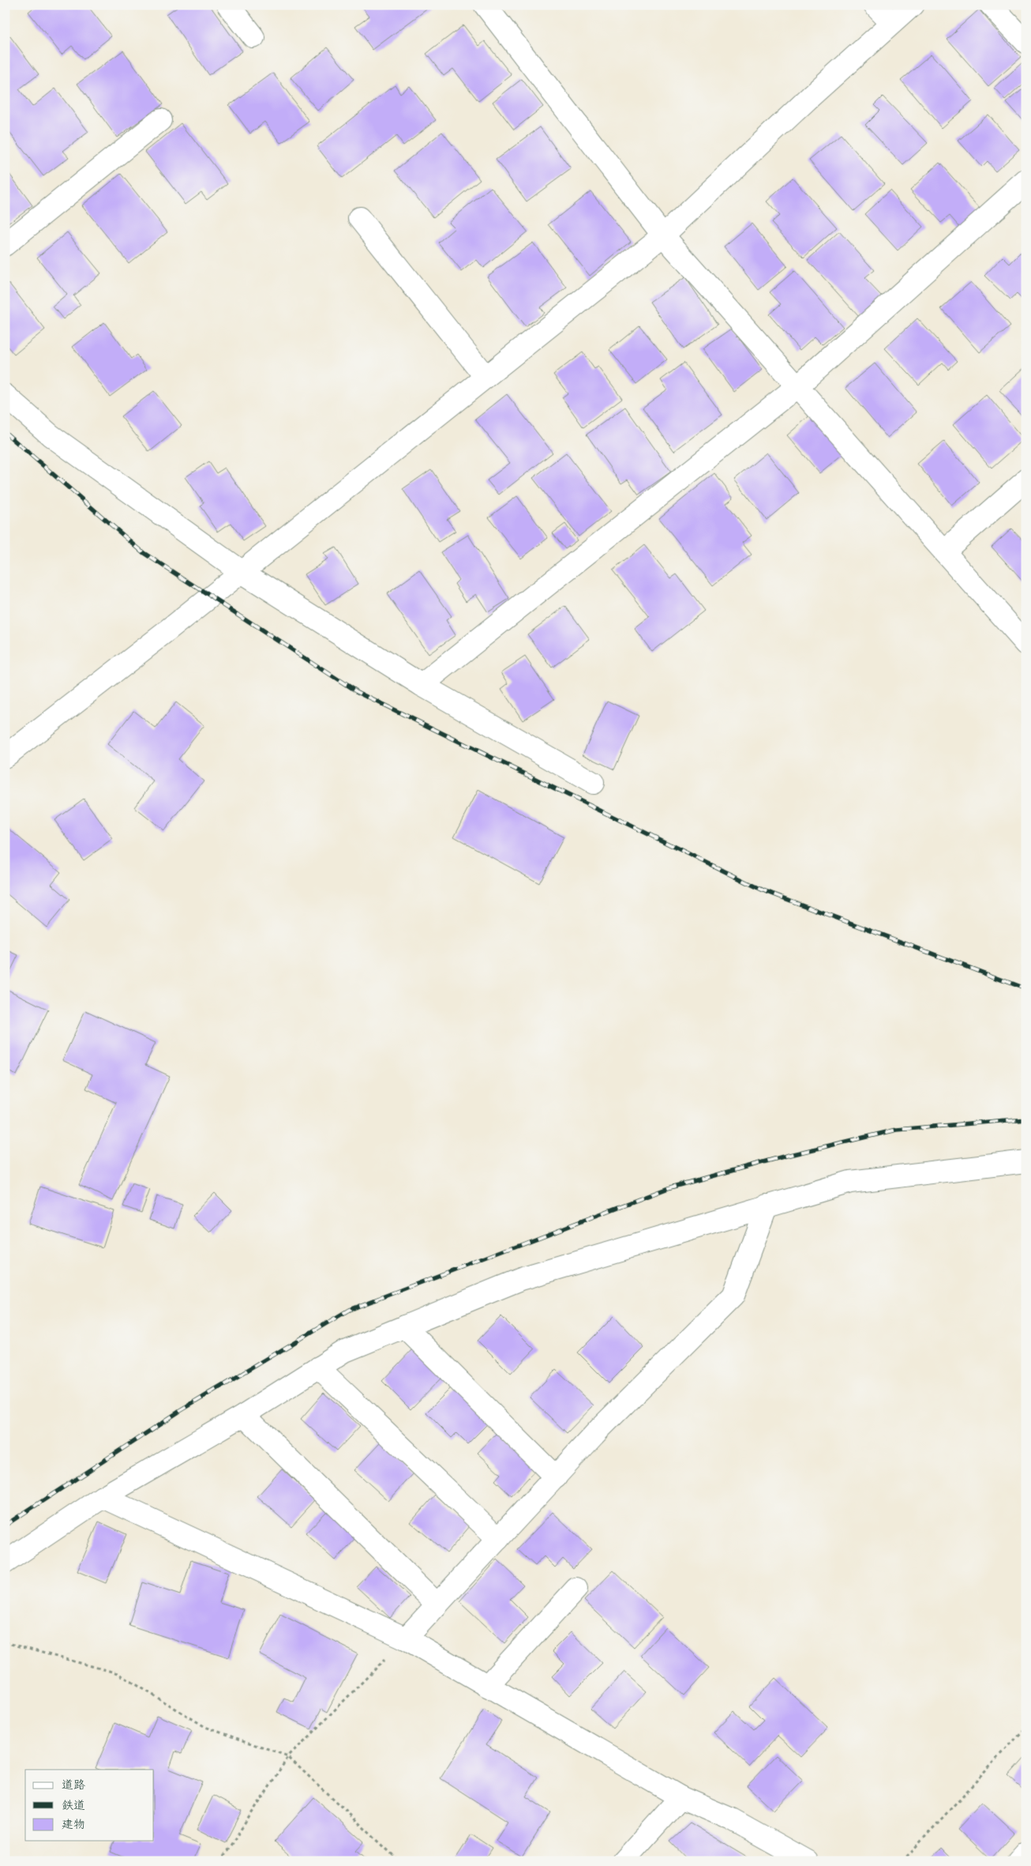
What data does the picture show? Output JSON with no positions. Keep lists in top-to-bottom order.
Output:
{
  "legend": ["道路", "鉄道", "建物"]
}
